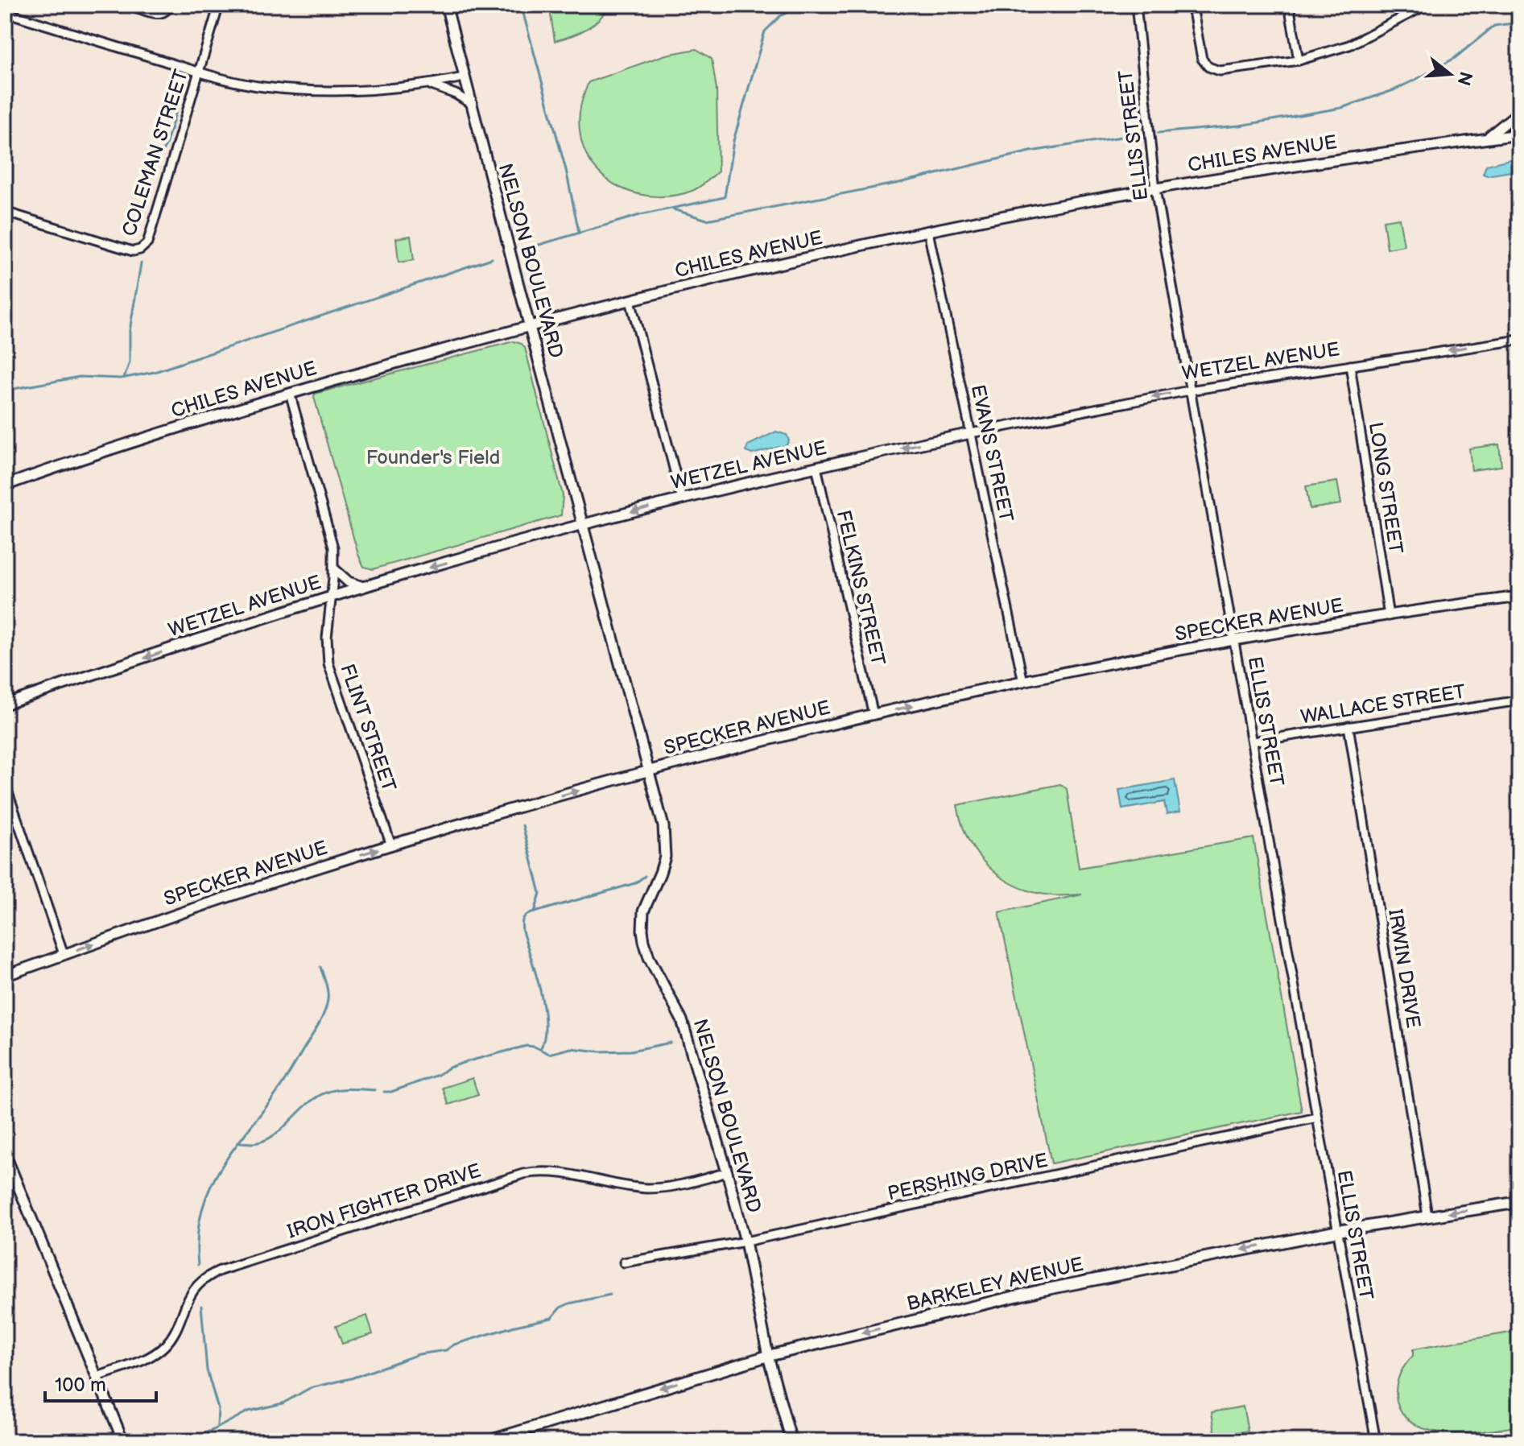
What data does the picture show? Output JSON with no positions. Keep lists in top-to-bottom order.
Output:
{
  "streets": {
    "main road": ["BARKELEY AVENUE"],
    "street": [
      "ELLIS STREET",
      "COLEMAN STREET",
      "CHILES AVENUE",
      "NELSON BOULEVARD",
      "WETZEL AVENUE",
      "EVANS STREET",
      "LONG STREET",
      "FELKINS STREET",
      "SPECKER AVENUE",
      "WALLACE STREET",
      "FLINT STREET",
      "IRWIN DRIVE",
      "PERSHING DRIVE",
      "IRON FIGHTER DRIVE"
    ]
  },
  "crossings": [
    ["ELLIS STREET", "CHILES AVENUE"],
    ["ELLIS STREET", "WETZEL AVENUE"],
    ["ELLIS STREET", "SPECKER AVENUE"],
    ["ELLIS STREET", "WALLACE STREET"],
    ["ELLIS STREET", "PERSHING DRIVE"],
    ["ELLIS STREET", "BARKELEY AVENUE"],
    ["CHILES AVENUE", "NELSON BOULEVARD"],
    ["CHILES AVENUE", "EVANS STREET"],
    ["CHILES AVENUE", "FLINT STREET"],
    ["NELSON BOULEVARD", "WETZEL AVENUE"],
    ["NELSON BOULEVARD", "SPECKER AVENUE"],
    ["NELSON BOULEVARD", "PERSHING DRIVE"],
    ["NELSON BOULEVARD", "IRON FIGHTER DRIVE"],
    ["NELSON BOULEVARD", "BARKELEY AVENUE"],
    ["WETZEL AVENUE", "EVANS STREET"],
    ["WETZEL AVENUE", "LONG STREET"],
    ["WETZEL AVENUE", "FELKINS STREET"],
    ["WETZEL AVENUE", "FLINT STREET"],
    ["EVANS STREET", "SPECKER AVENUE"],
    ["LONG STREET", "SPECKER AVENUE"],
    ["FELKINS STREET", "SPECKER AVENUE"],
    ["SPECKER AVENUE", "FLINT STREET"],
    ["WALLACE STREET", "IRWIN DRIVE"],
    ["IRWIN DRIVE", "BARKELEY AVENUE"]
  ],
  "one_way": ["WETZEL AVENUE", "SPECKER AVENUE", "BARKELEY AVENUE"],
  "parks": ["Founder's Field"],
  "scale_bar": "100 m",
  "north": "right"
}
